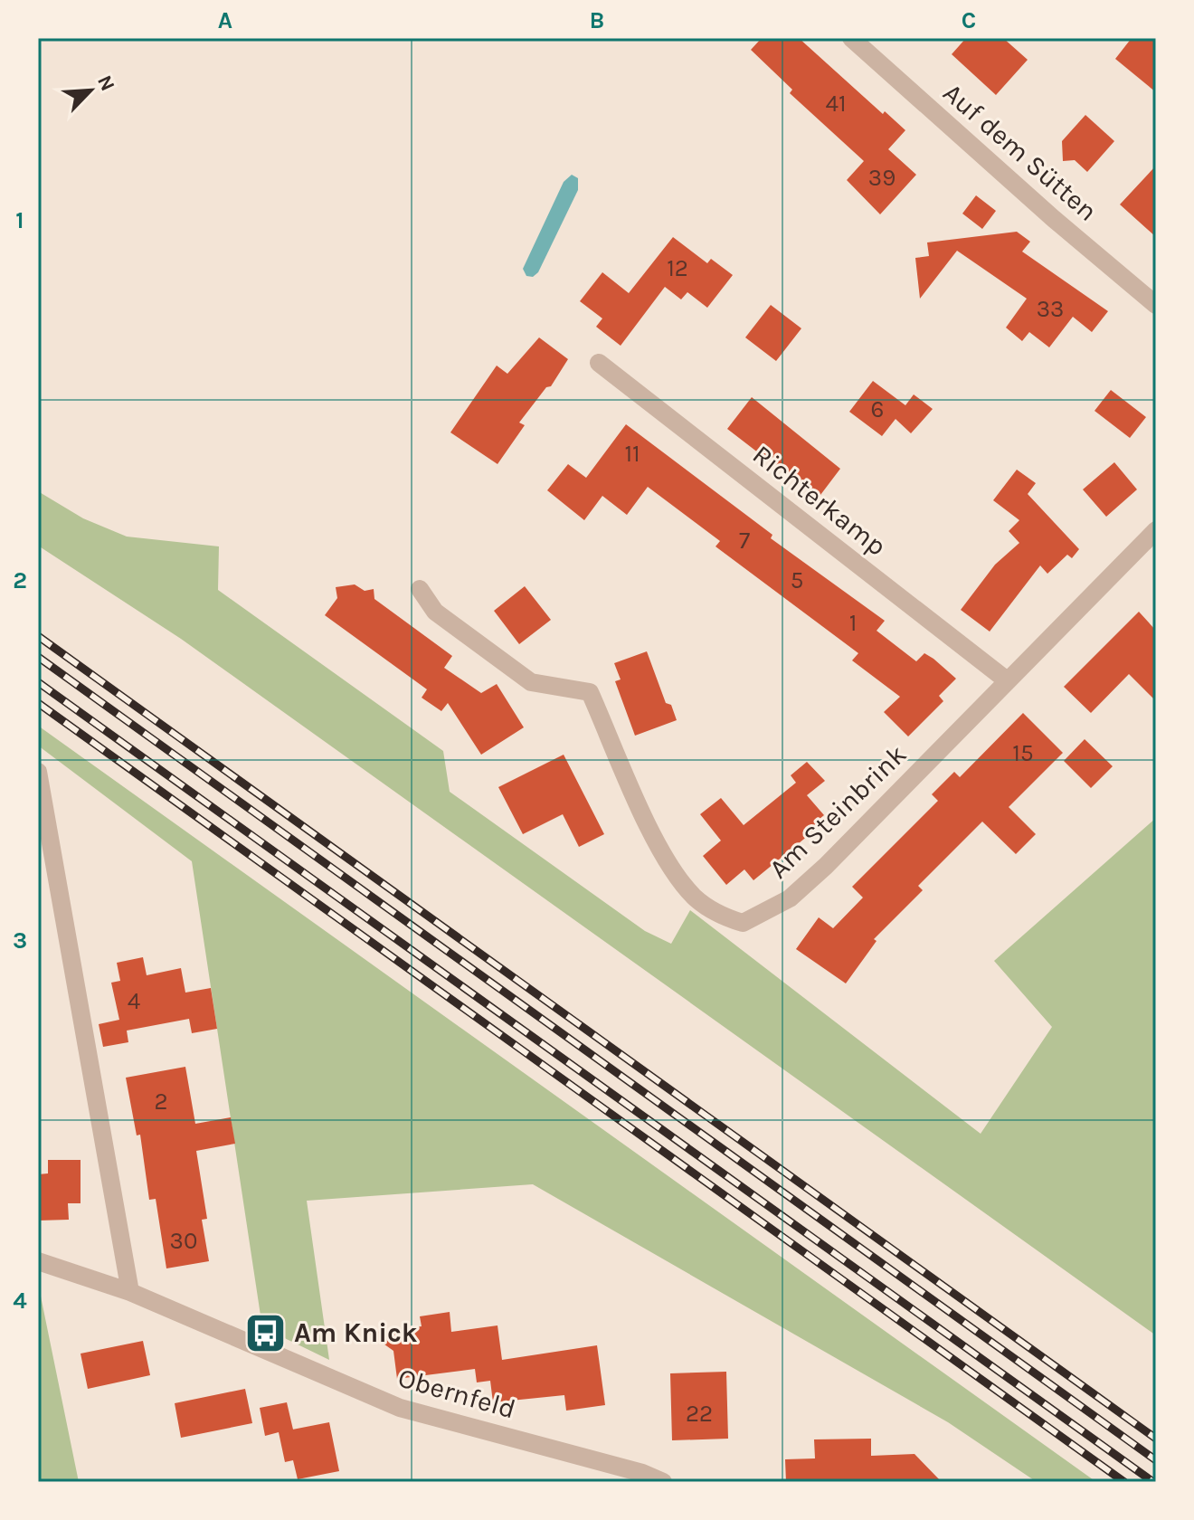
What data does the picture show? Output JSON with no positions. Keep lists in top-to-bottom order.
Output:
{
  "streets": {
    "street": [
      "Auf dem Sütten",
      "Richterkamp",
      "Am Steinbrink",
      "Obernfeld"
    ]
  },
  "crossings": [
    ["Richterkamp", "Am Steinbrink"]
  ],
  "places": {
    "bus stop": ["Am Knick"]
  },
  "house_numbers": [
    "41",
    "39",
    "12",
    "33",
    "6",
    "11",
    "7",
    "5",
    "1",
    "15",
    "4",
    "2",
    "30",
    "22"
  ],
  "north": "top right",
  "grid": {
    "columns": ["A", "B", "C"],
    "rows": [
      "1",
      "2",
      "3",
      "4"
    ]
  }
}
